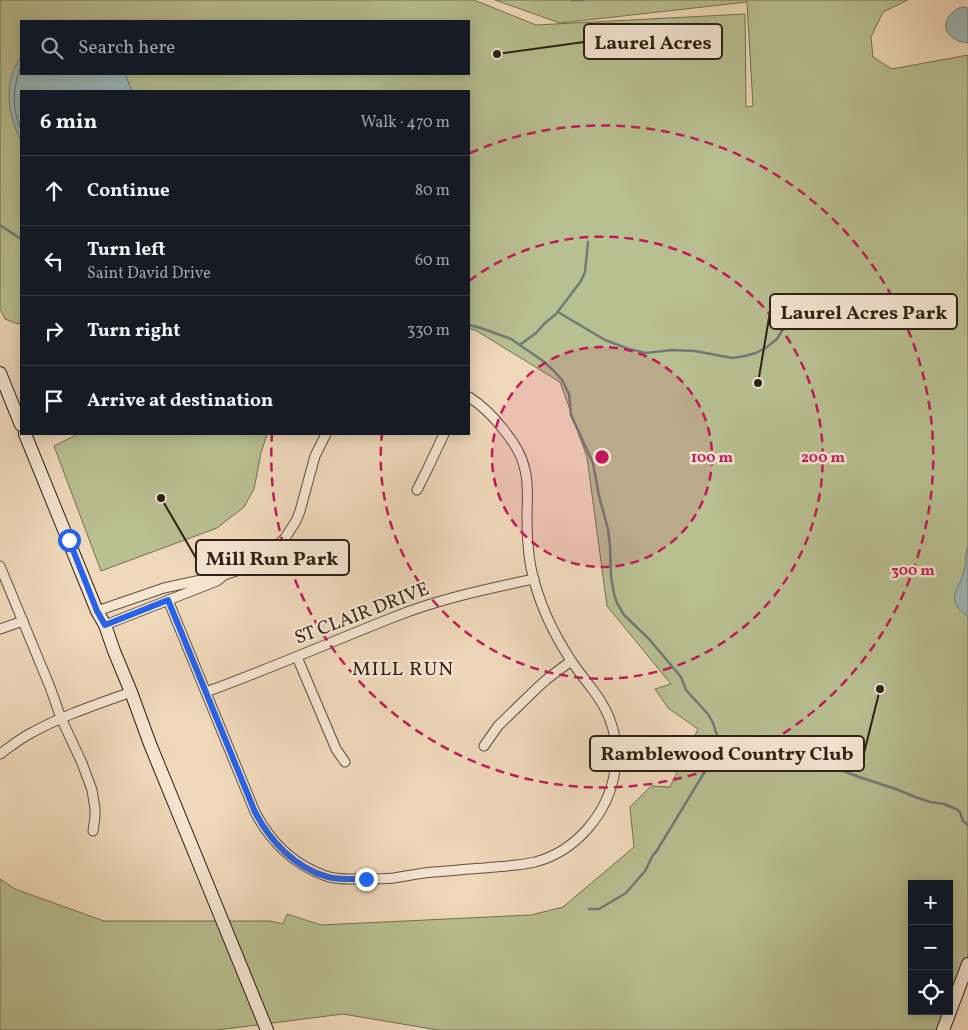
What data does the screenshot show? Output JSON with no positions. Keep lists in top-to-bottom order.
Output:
{
  "streets": {
    "street": ["ST CLAIR DRIVE"]
  },
  "districts": ["MILL RUN"],
  "places": [
    "Laurel Acres",
    "Laurel Acres Park",
    "Mill Run Park",
    "Ramblewood Country Club"
  ],
  "page": {
    "search": "Search here",
    "heading": ["6 min", "Walk · 470 m"],
    "list": [
      ["Continue", "80 m"],
      ["Turn left", "Saint David Drive", "60 m"],
      ["Turn right", "330 m"],
      "Arrive at destination"
    ],
    "map_buttons": ["+", "−"]
  },
  "rings": ["100 m", "200 m", "300 m"]
}
